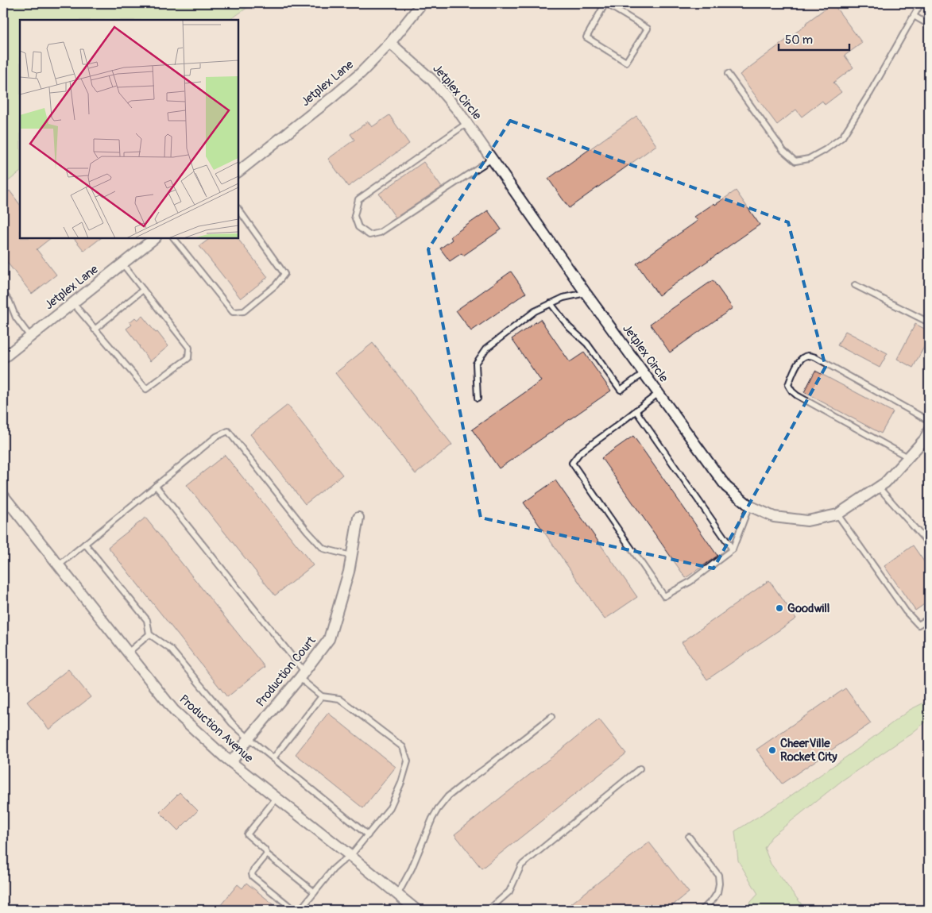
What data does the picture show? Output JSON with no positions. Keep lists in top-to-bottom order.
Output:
{
  "streets": {
    "street": [
      "Jetplex Lane",
      "Jetplex Circle",
      "Production Court",
      "Production Avenue"
    ]
  },
  "crossings": [
    ["Jetplex Lane", "Jetplex Circle"],
    ["Production Court", "Production Avenue"]
  ],
  "places": ["Goodwill", "CheerVille Rocket City"],
  "scale_bar": "50 m"
}
